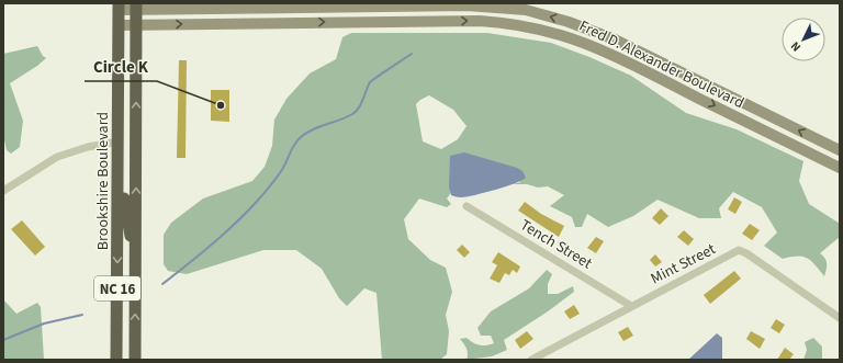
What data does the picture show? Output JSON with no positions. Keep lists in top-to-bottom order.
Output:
{
  "streets": {
    "highway": ["Brookshire Boulevard", "NC 16"],
    "main road": ["Fred D. Alexander Boulevard"],
    "street": ["Tench Street", "Mint Street"]
  },
  "crossings": [
    ["Fred D. Alexander Boulevard", "Brookshire Boulevard"],
    ["Fred D. Alexander Boulevard", "NC 16"],
    ["Tench Street", "Mint Street"]
  ],
  "places": ["Circle K"],
  "north": "bottom left"
}
